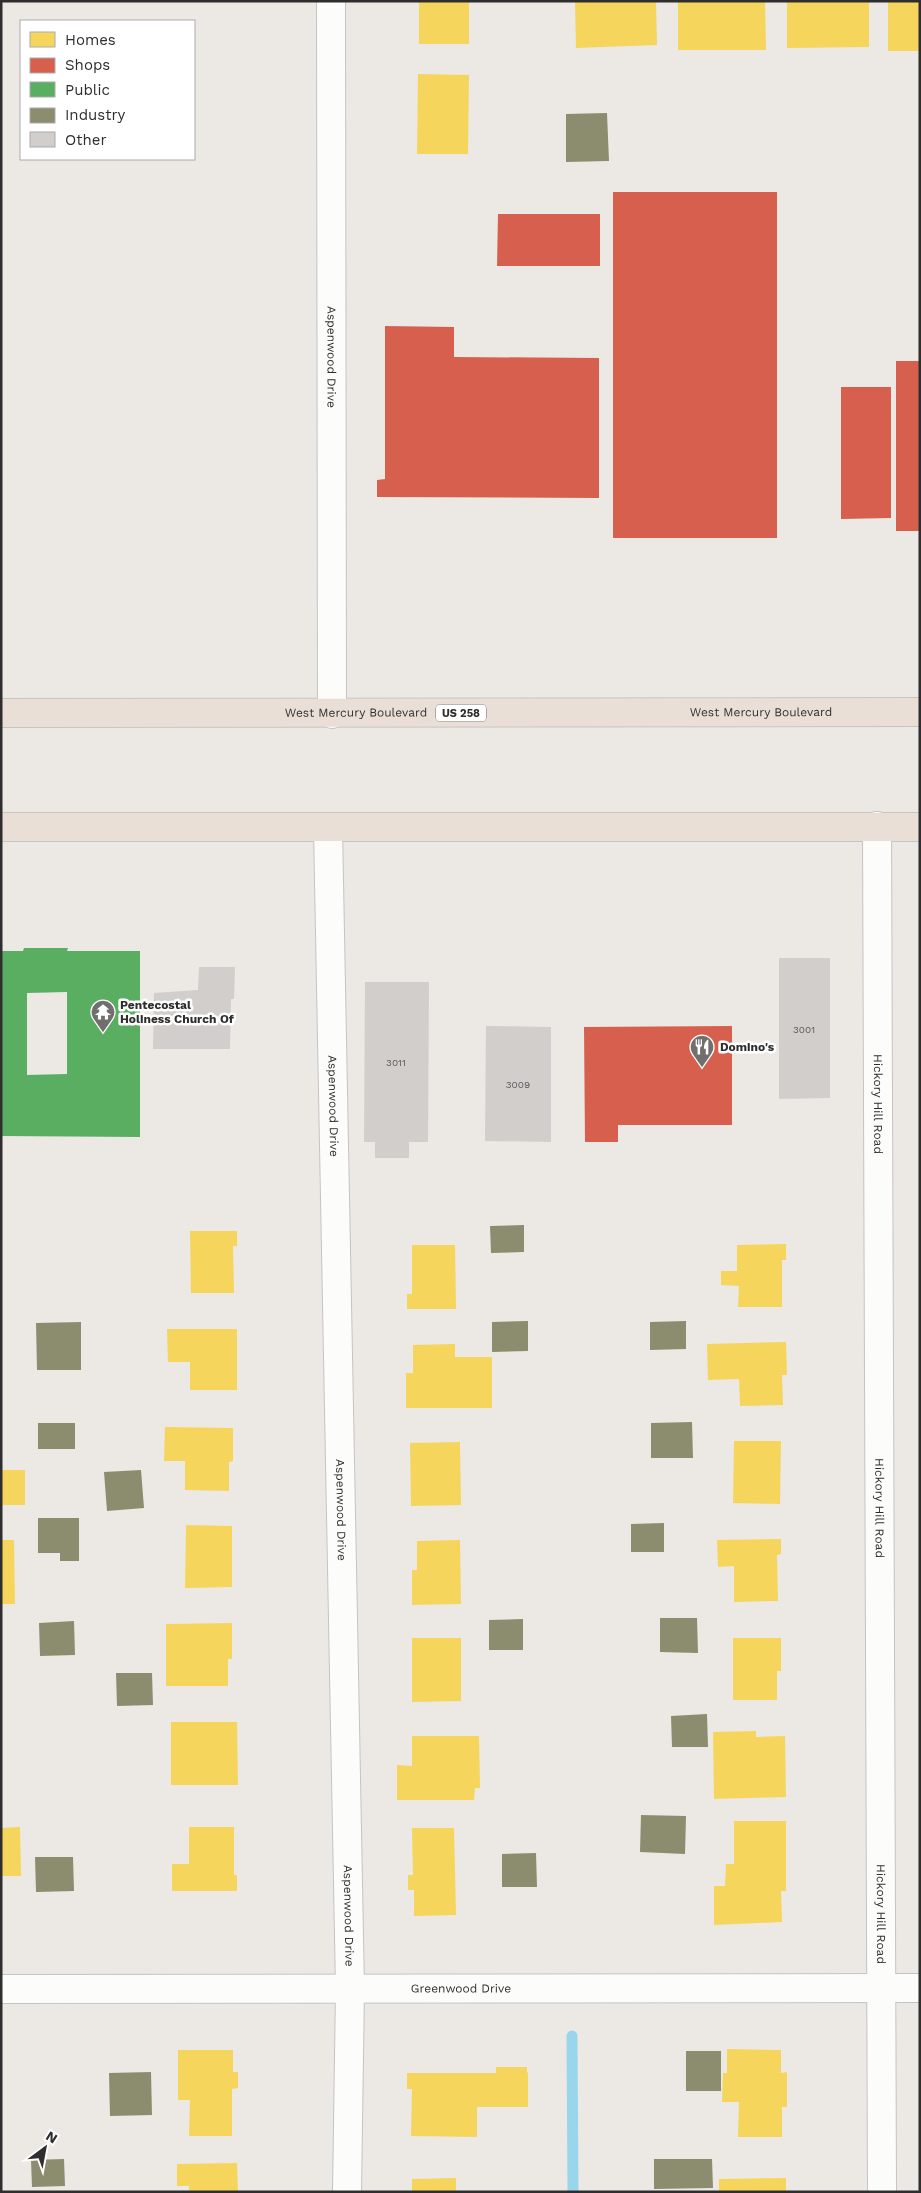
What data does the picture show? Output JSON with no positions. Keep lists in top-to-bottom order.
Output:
{
  "streets": {
    "highway": ["West Mercury Boulevard", "US 258"],
    "street": ["Aspenwood Drive", "Hickory Hill Road", "Greenwood Drive"]
  },
  "crossings": [
    ["Aspenwood Drive", "West Mercury Boulevard"],
    ["Aspenwood Drive", "Greenwood Drive"],
    ["Hickory Hill Road", "Greenwood Drive"]
  ],
  "places": {
    "temple": ["Pentecostal Holiness Church Of"],
    "restaurant": ["Domino's"]
  },
  "house_numbers": ["3001", "3011", "3009"],
  "legend": [
    "Homes",
    "Shops",
    "Public",
    "Industry",
    "Other"
  ],
  "north": "top right"
}
